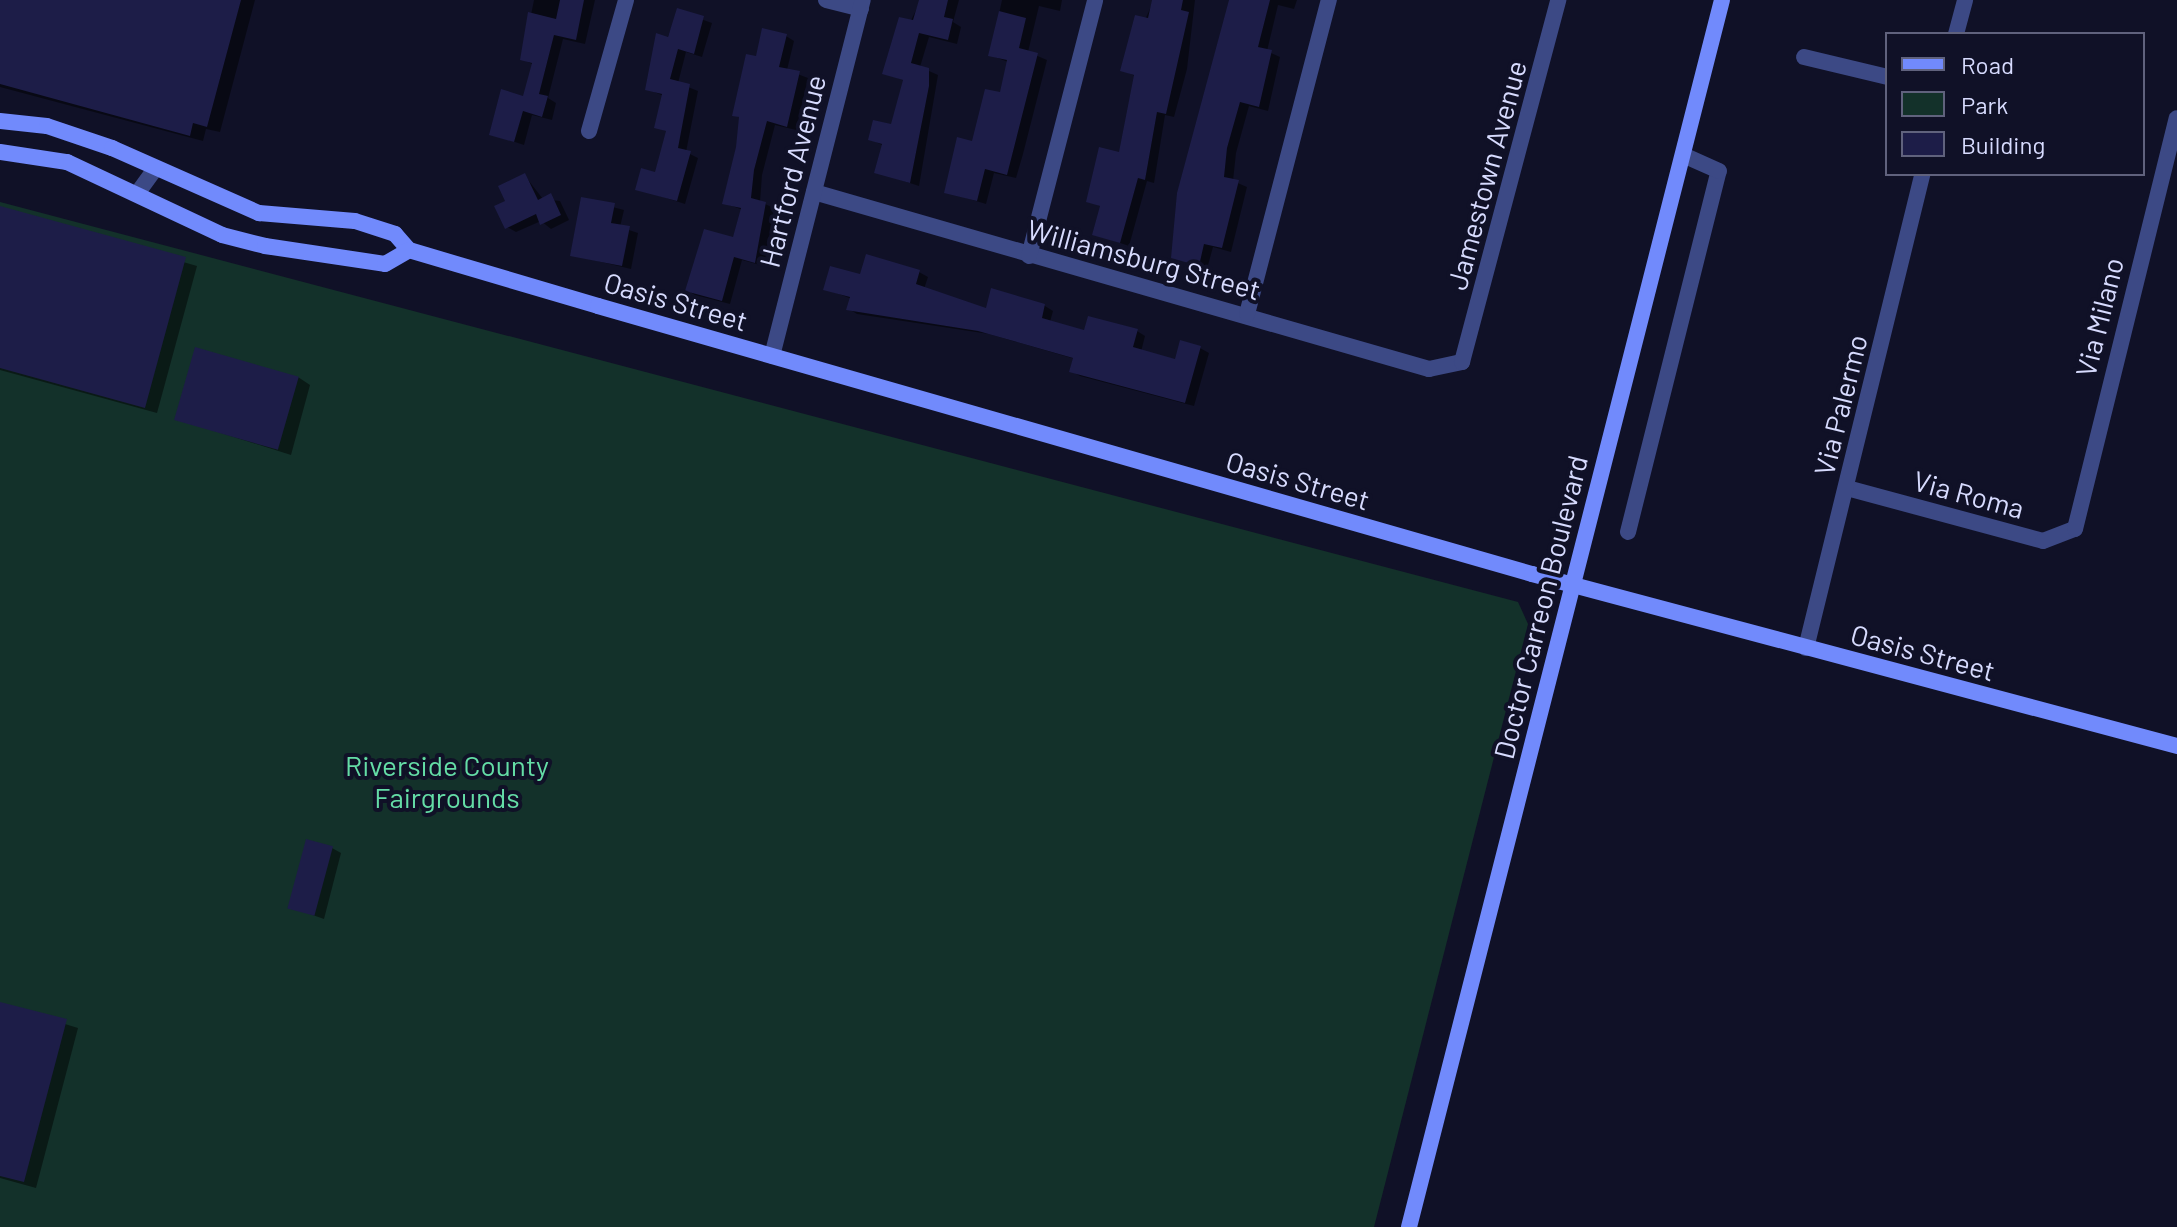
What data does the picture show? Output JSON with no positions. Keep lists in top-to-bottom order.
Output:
{
  "streets": {
    "street": [
      "Hartford Avenue",
      "Jamestown Avenue",
      "Williamsburg Street",
      "Oasis Street",
      "Via Milano",
      "Via Palermo",
      "Via Roma",
      "Doctor Carreon Boulevard"
    ]
  },
  "crossings": [
    ["Hartford Avenue", "Williamsburg Street"],
    ["Hartford Avenue", "Oasis Street"],
    ["Jamestown Avenue", "Williamsburg Street"],
    ["Oasis Street", "Via Palermo"],
    ["Oasis Street", "Doctor Carreon Boulevard"],
    ["Via Milano", "Via Roma"],
    ["Via Palermo", "Via Roma"]
  ],
  "parks": ["Riverside County Fairgrounds"],
  "legend": ["Road", "Park", "Building"]
}
